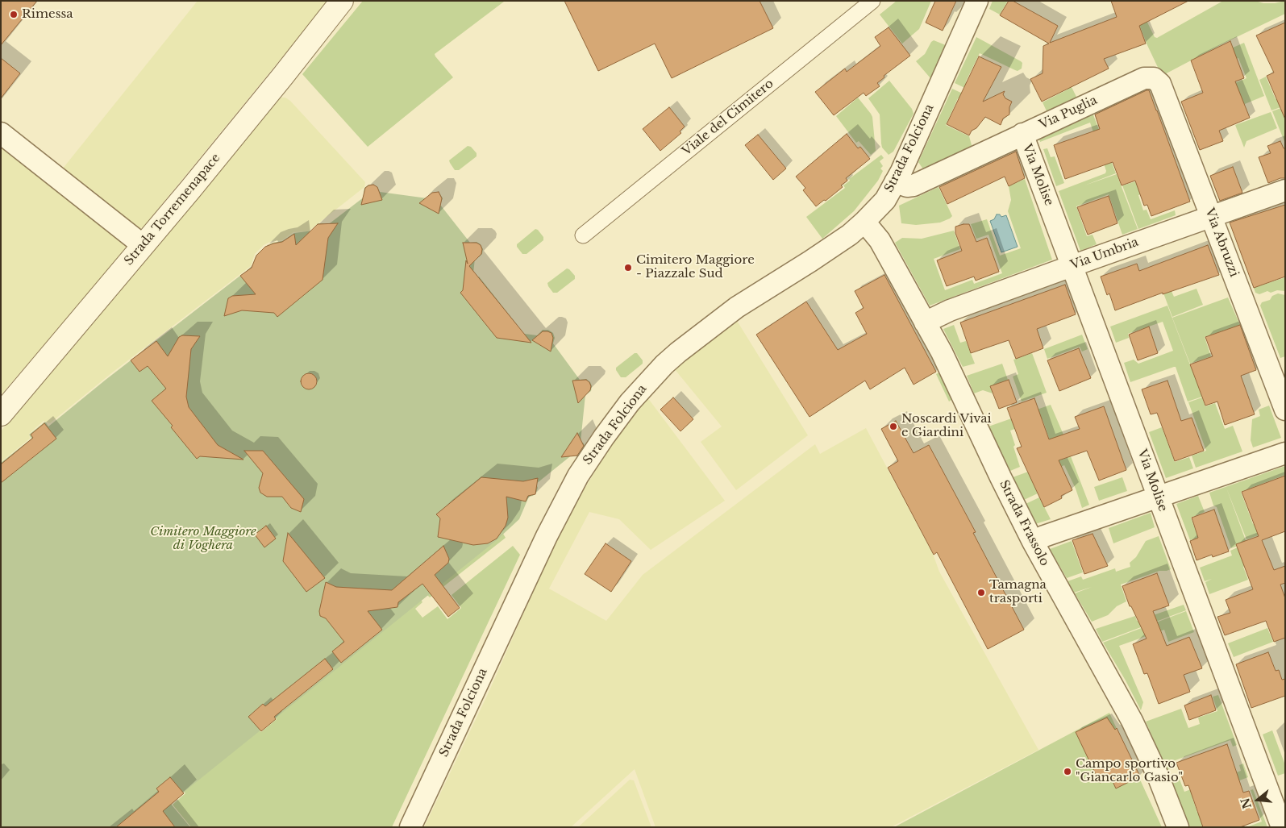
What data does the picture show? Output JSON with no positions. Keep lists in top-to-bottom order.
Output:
{
  "streets": {
    "street": [
      "Via Puglia",
      "Viale del Cimitero",
      "Strada Folciona",
      "Via Molise",
      "Strada Torremenapace",
      "Via Abruzzi",
      "Via Umbria",
      "Strada Frassolo"
    ]
  },
  "crossings": [
    ["Via Puglia", "Strada Folciona"],
    ["Via Puglia", "Via Molise"],
    ["Via Puglia", "Via Abruzzi"],
    ["Strada Folciona", "Strada Frassolo"],
    ["Via Molise", "Via Umbria"],
    ["Via Abruzzi", "Via Umbria"],
    ["Via Umbria", "Strada Frassolo"]
  ],
  "parks": ["Cimitero Maggiore di Voghera"],
  "places": [
    "Rimessa",
    "Cimitero Maggiore - Piazzale Sud",
    "Noscardi Vivai e Giardini",
    "Tamagna trasporti",
    "Campo sportivo \"Giancarlo Gasio\""
  ],
  "north": "left"
}
